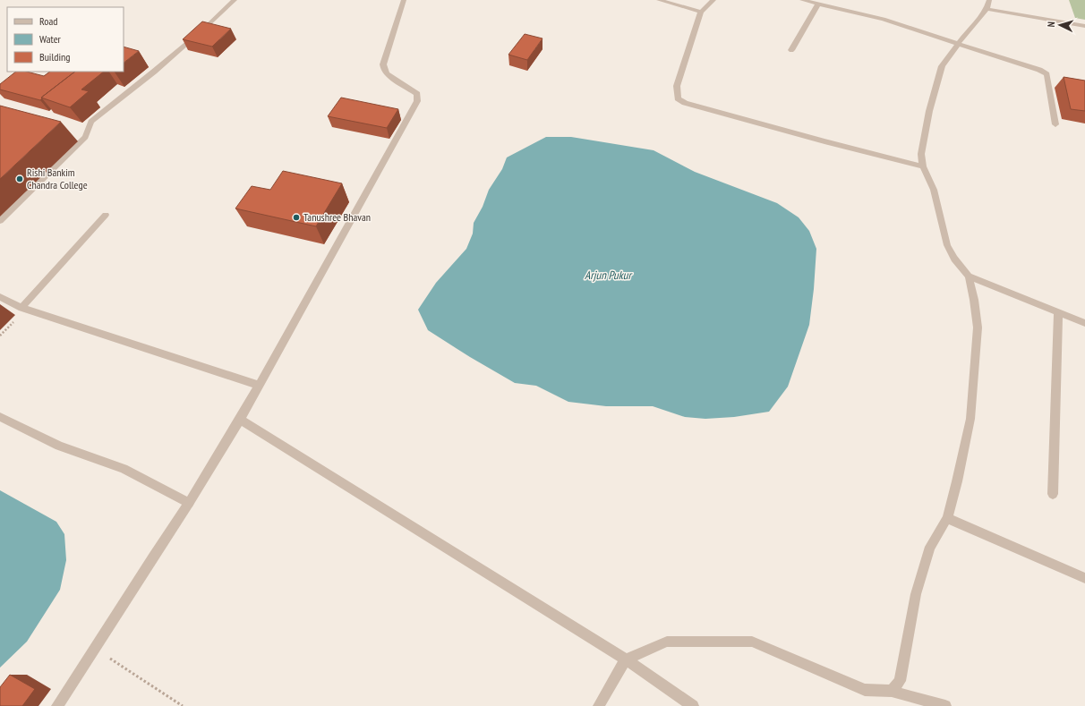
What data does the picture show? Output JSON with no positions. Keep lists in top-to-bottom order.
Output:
{
  "water": ["Arjun Pukur"],
  "places": ["Rishi Bankim Chandra College", "Tanushree Bhavan"],
  "legend": ["Road", "Water", "Building"],
  "north": "left"
}
